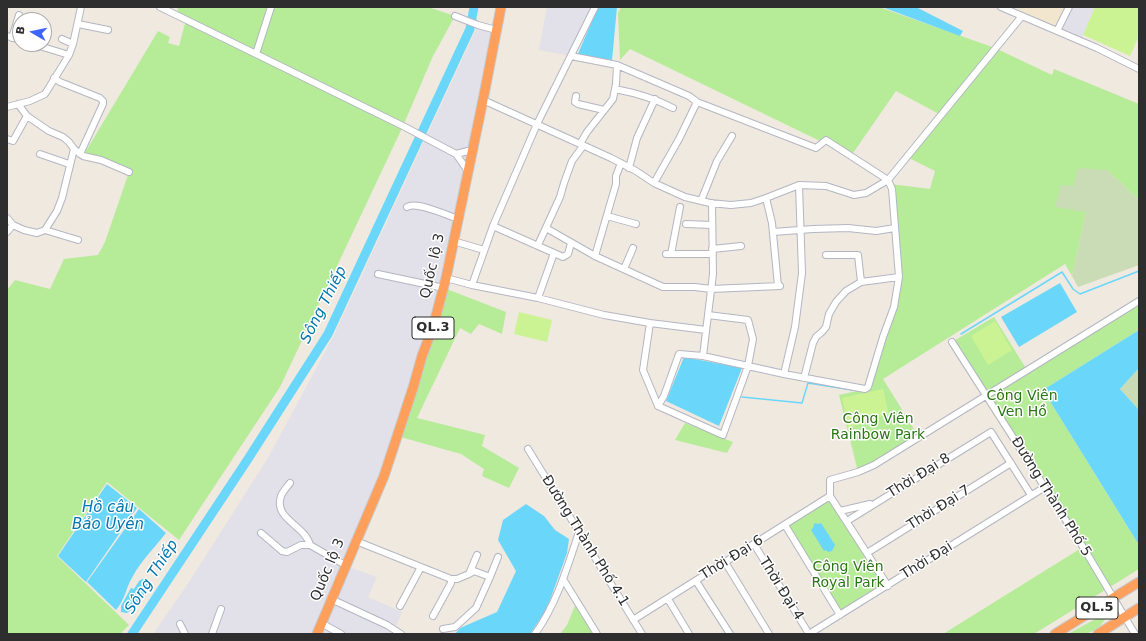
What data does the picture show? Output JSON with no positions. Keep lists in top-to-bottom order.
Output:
{
  "streets": {
    "highway": ["Quốc lộ 3", "QL.3", "QL.5"],
    "street": [
      "Thời Đại 8",
      "Đường Thành Phố 5",
      "Thời Đại 7",
      "Đường Thành Phố 4.1",
      "Thời Đại 6",
      "Thời Đại",
      "Thời Đại 4"
    ]
  },
  "crossings": [
    ["Thời Đại 8", "Thời Đại 7"],
    ["Đường Thành Phố 5", "Thời Đại"],
    ["Đường Thành Phố 5", "QL.5"],
    ["Đường Thành Phố 4.1", "Thời Đại 6"],
    ["Thời Đại 6", "Thời Đại 4"],
    ["Thời Đại", "Thời Đại 4"]
  ],
  "water": ["Sông Thiếp", "Hồ câu Bảo Uyên"],
  "parks": ["Công Viên Ven Hồ", "Công Viên Rainbow Park", "Công Viên Royal Park"],
  "north": "left"
}
